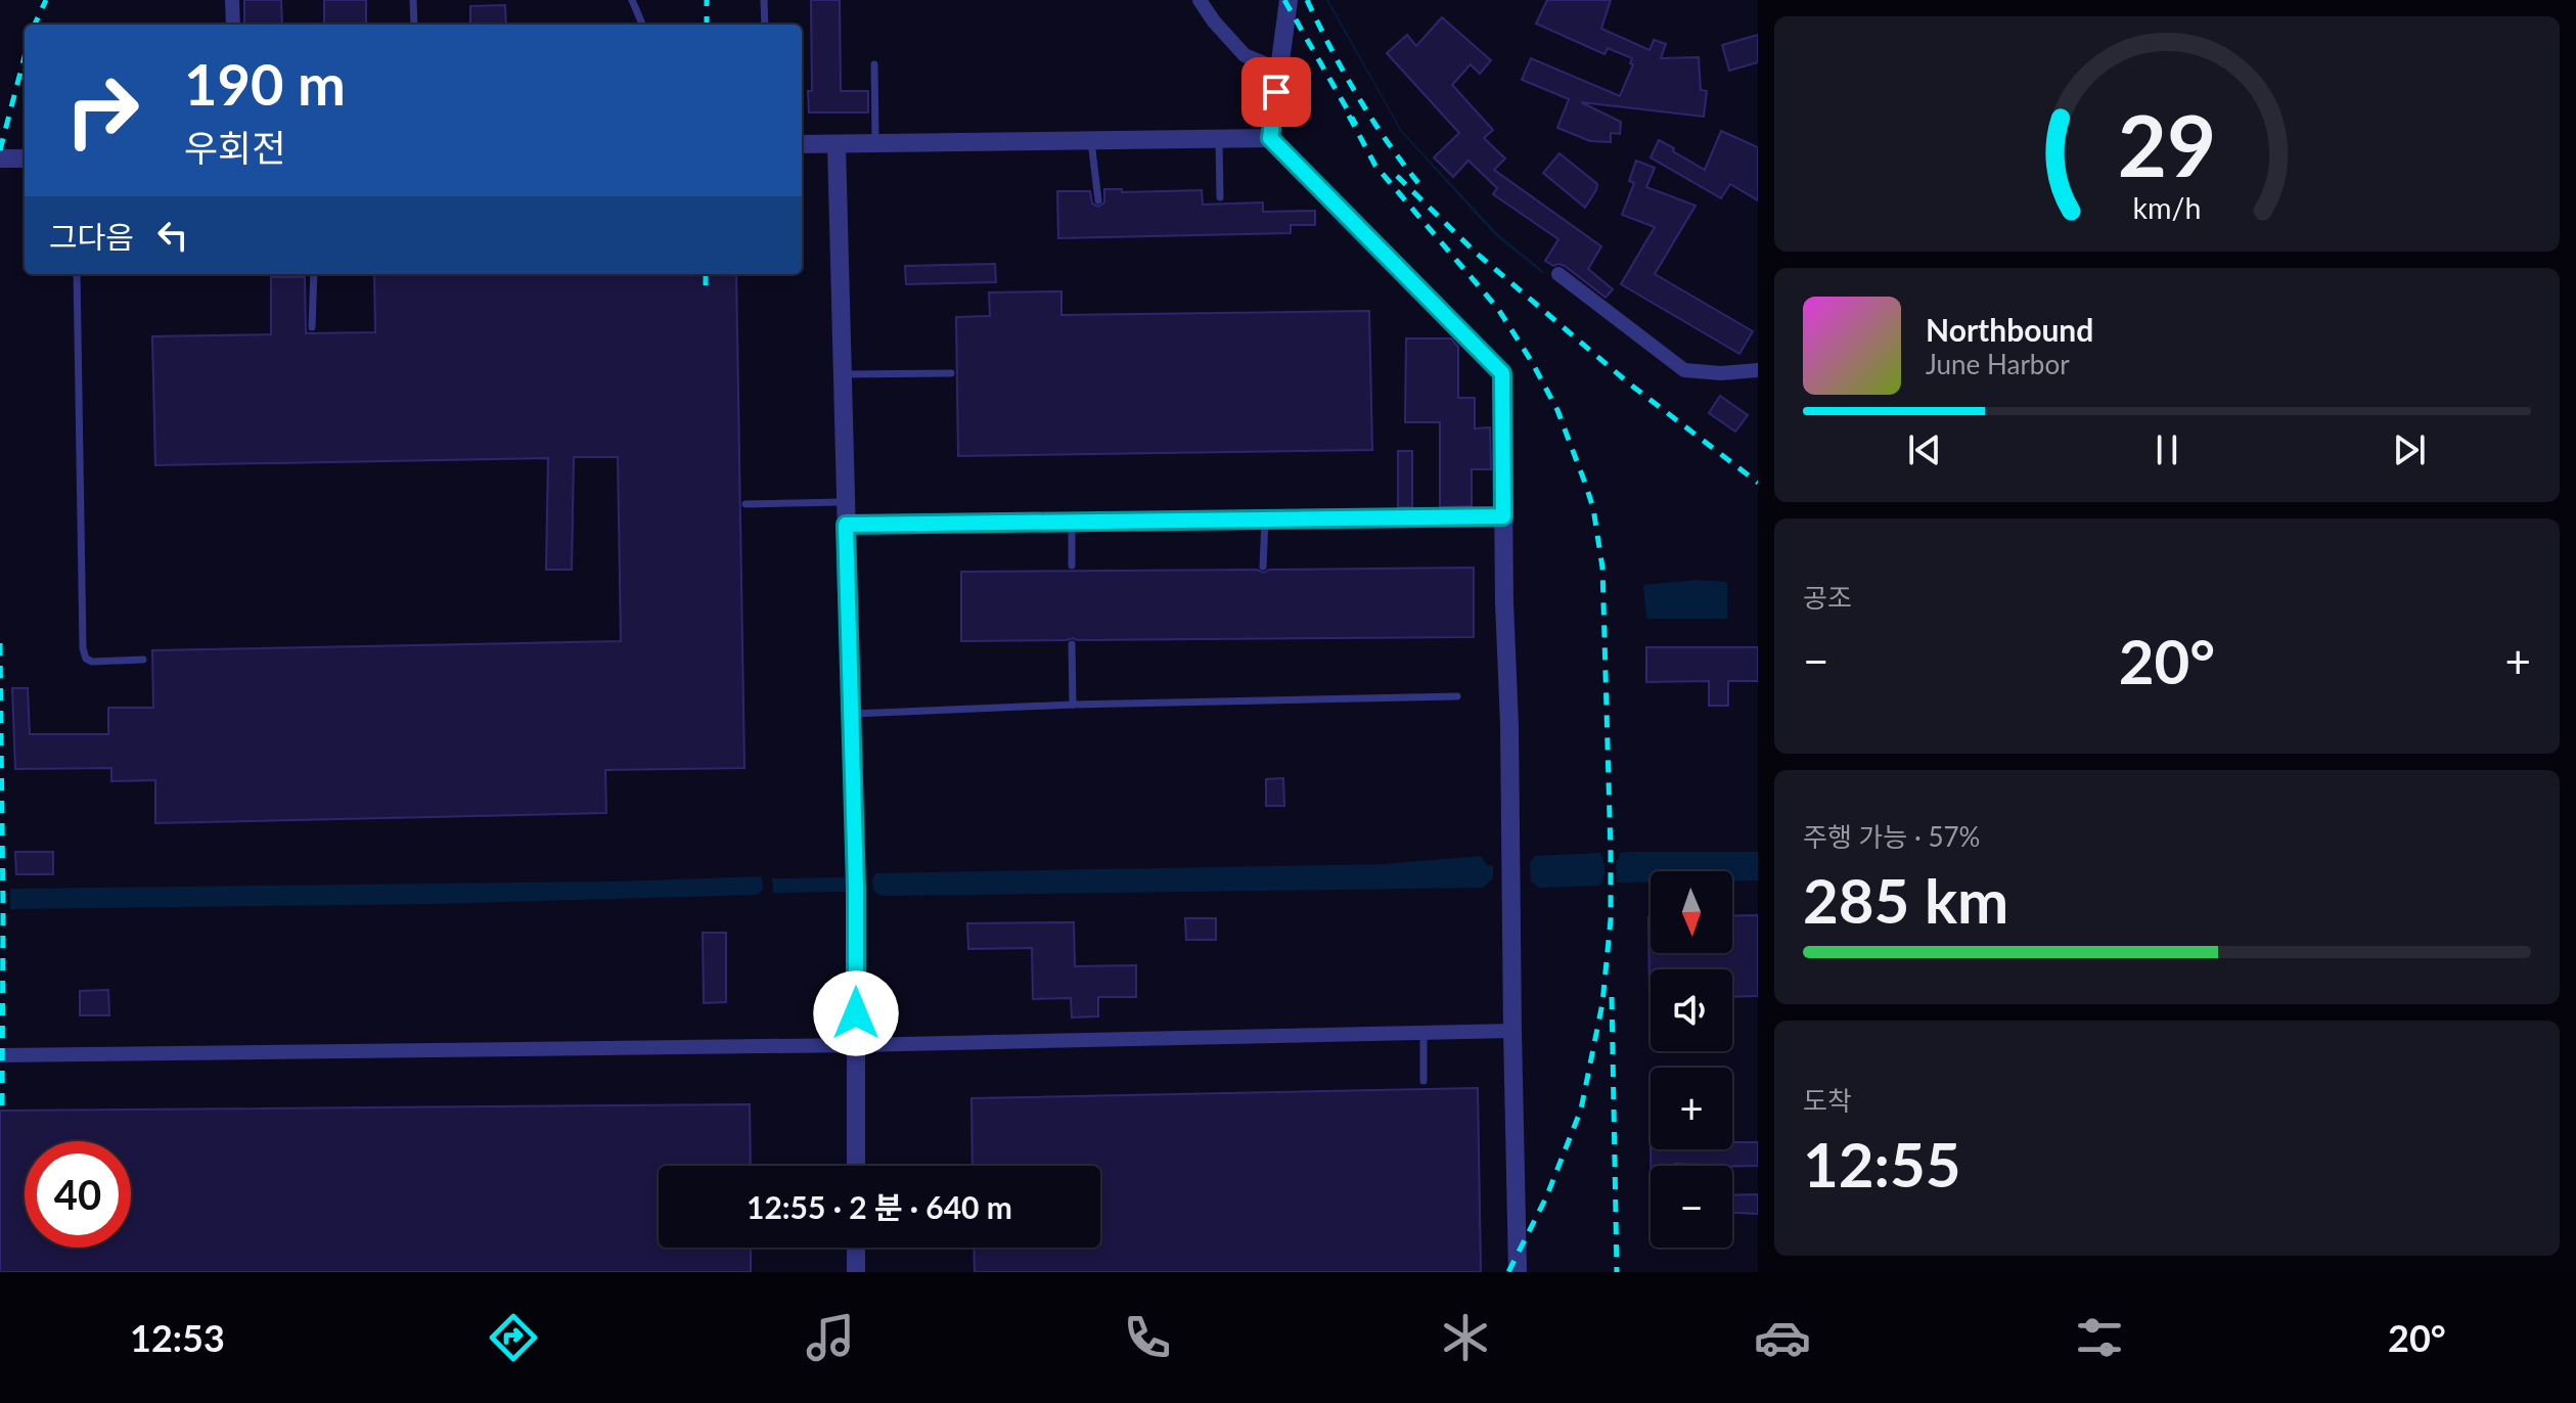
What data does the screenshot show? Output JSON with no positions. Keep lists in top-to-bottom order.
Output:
{
  "north": "bottom",
  "page": {
    "turn": ["190 m", "우회전"],
    "then": "그다음",
    "song": ["Northbound", "June Harbor"],
    "tile": [
      "공조",
      ["주행 가능 · 57%", "285 km"],
      ["도착", "12:55"]
    ],
    "heat": ["−", "20°", "+"],
    "map_buttons": ["+", "−"],
    "limit": "40",
    "trip": "12:55 · 2 분 · 640 m",
    "tabs": ["12:53", "20°"],
    "gauge": ["29", "km/h"]
  }
}
